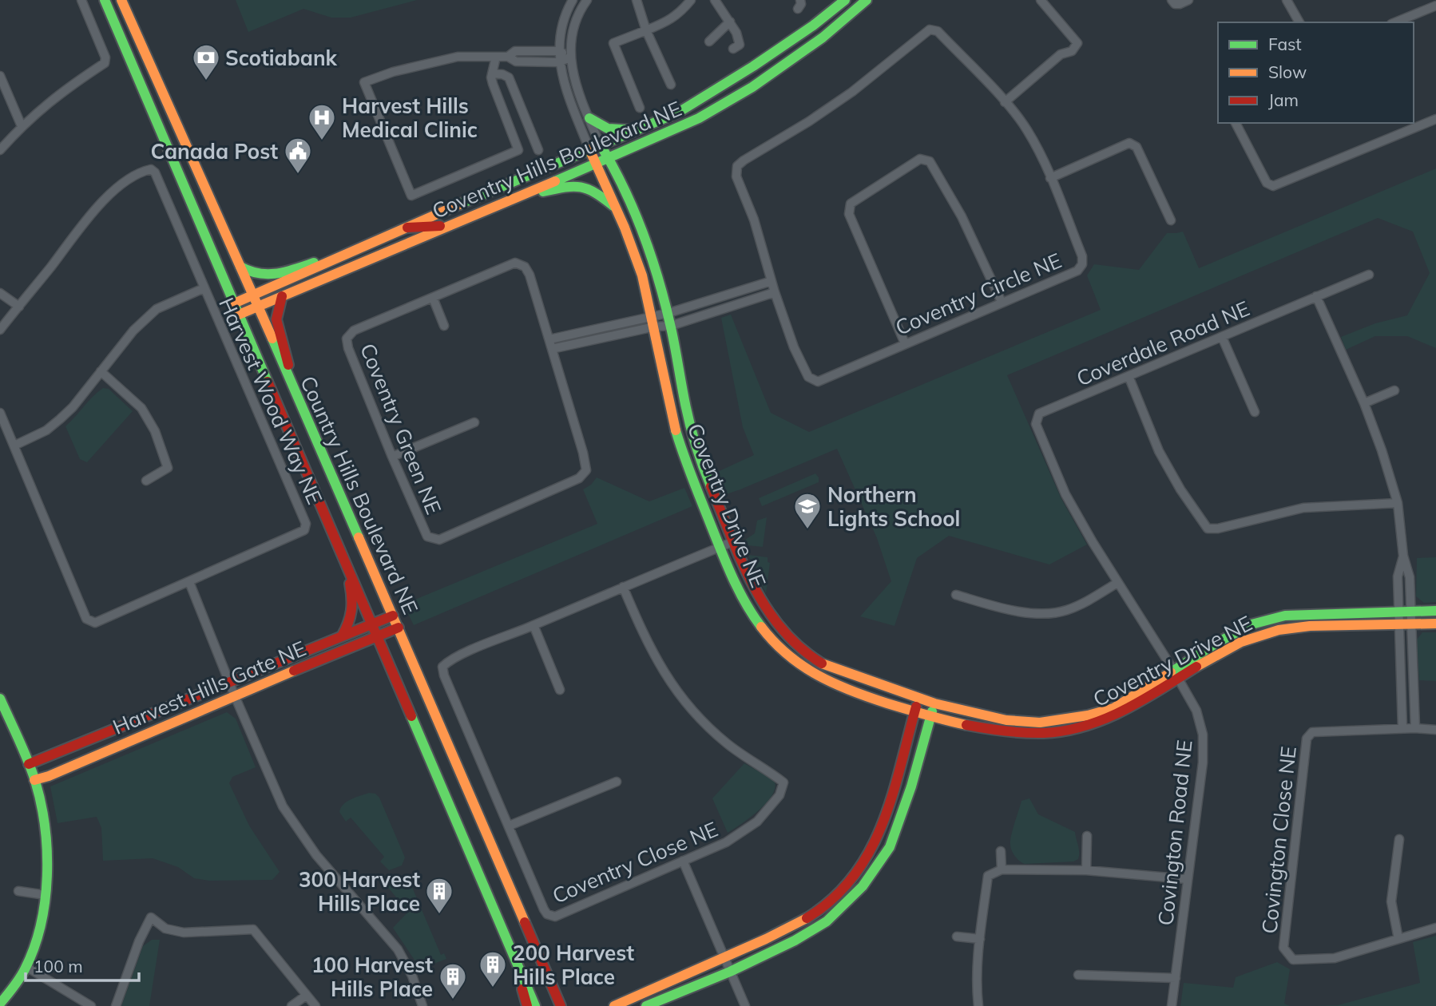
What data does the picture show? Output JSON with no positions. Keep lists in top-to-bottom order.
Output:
{
  "streets": {
    "street": [
      "Coventry Hills Boulevard NE",
      "Coventry Circle NE",
      "Coverdale Road NE",
      "Harvest Wood Way NE",
      "Coventry Green NE",
      "Country Hills Boulevard NE",
      "Coventry Drive NE",
      "Harvest Hills Gate NE",
      "Covington Road NE",
      "Covington Close NE",
      "Coventry Close NE"
    ]
  },
  "crossings": [
    ["Coventry Hills Boulevard NE", "Country Hills Boulevard NE"],
    ["Coventry Hills Boulevard NE", "Coventry Drive NE"],
    ["Coverdale Road NE", "Coventry Drive NE"],
    ["Coverdale Road NE", "Covington Road NE"],
    ["Country Hills Boulevard NE", "Harvest Hills Gate NE"],
    ["Coventry Drive NE", "Covington Road NE"],
    ["Coventry Drive NE", "Coventry Close NE"]
  ],
  "places": {
    "bank": ["Scotiabank"],
    "hospital": ["Harvest Hills Medical Clinic"],
    "public building": ["Canada Post"],
    "school or university": ["Northern Lights School"],
    "building": ["300 Harvest Hills Place", "200 Harvest Hills Place", "100 Harvest Hills Place"]
  },
  "legend": ["Fast", "Slow", "Jam"],
  "scale_bar": "100 m"
}
